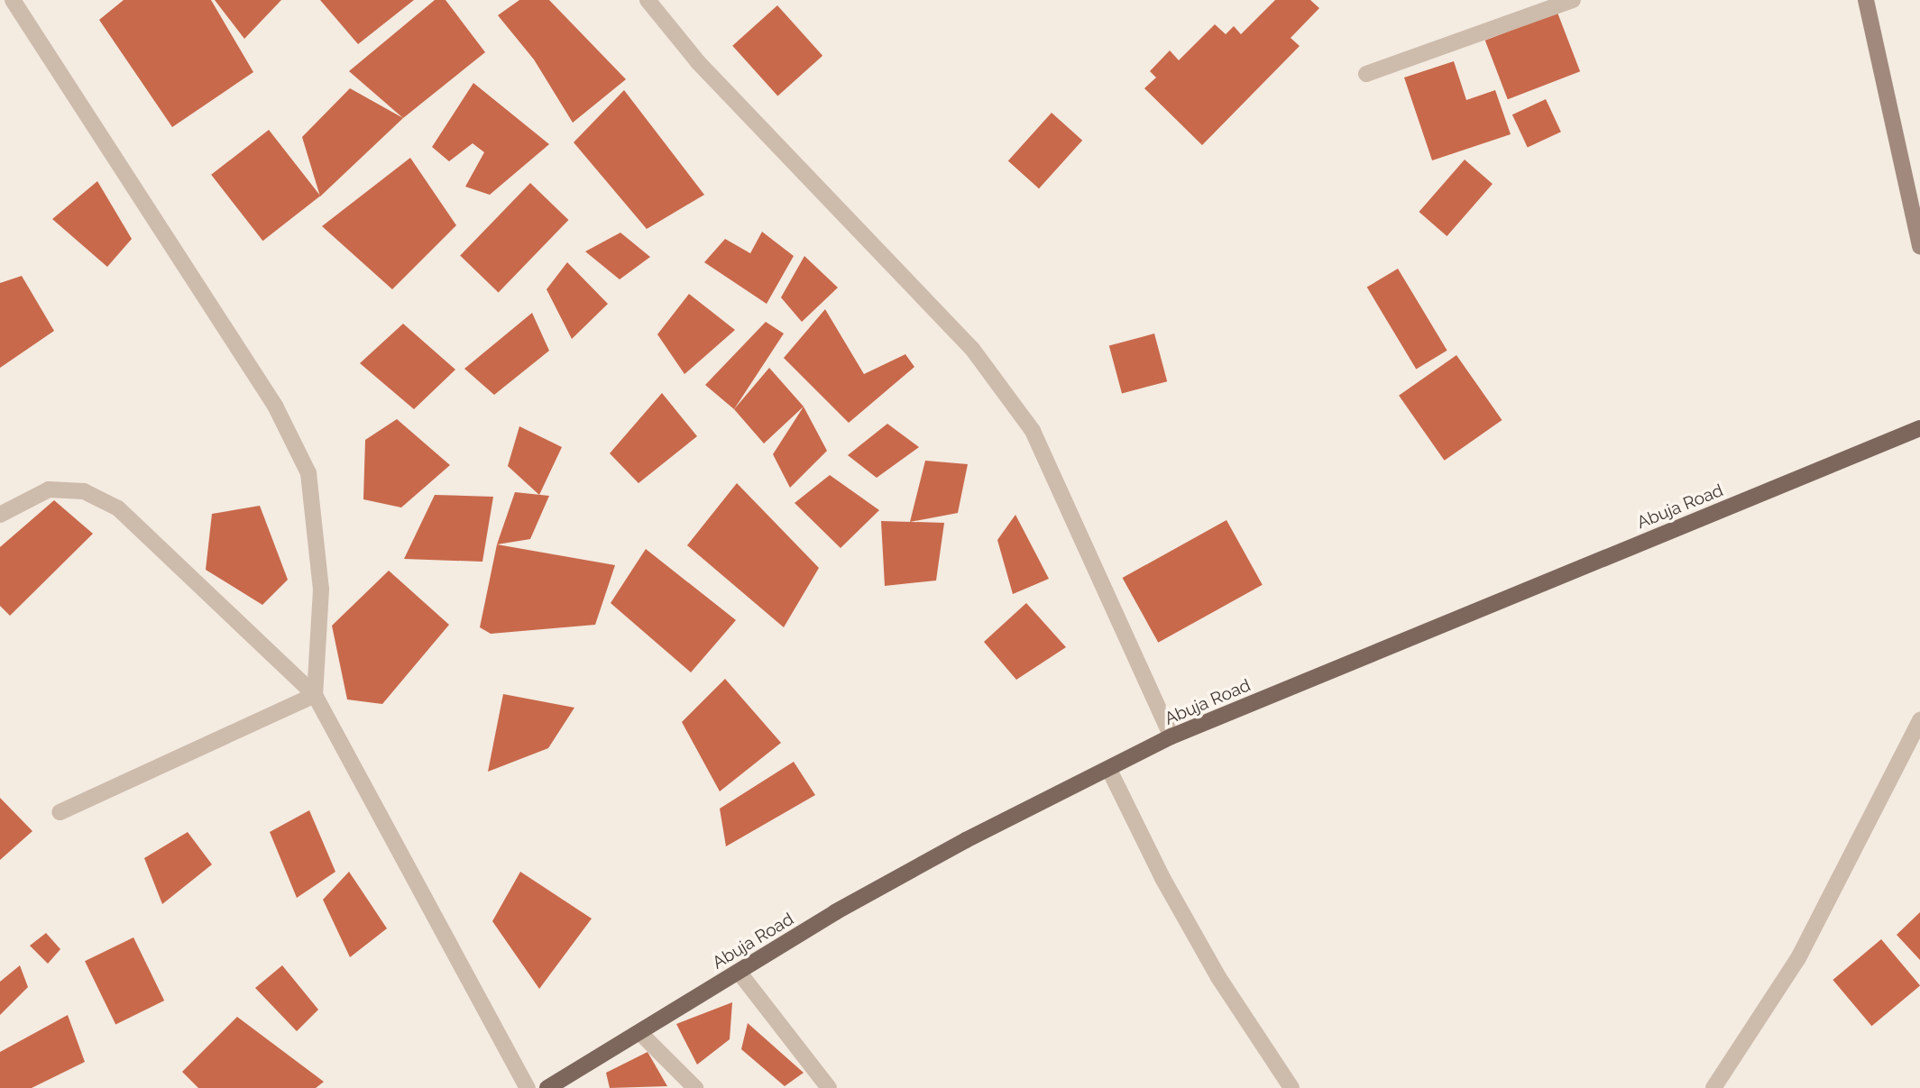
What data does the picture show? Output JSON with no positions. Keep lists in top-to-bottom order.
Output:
{
  "streets": {
    "main road": ["Abuja Road"]
  }
}
